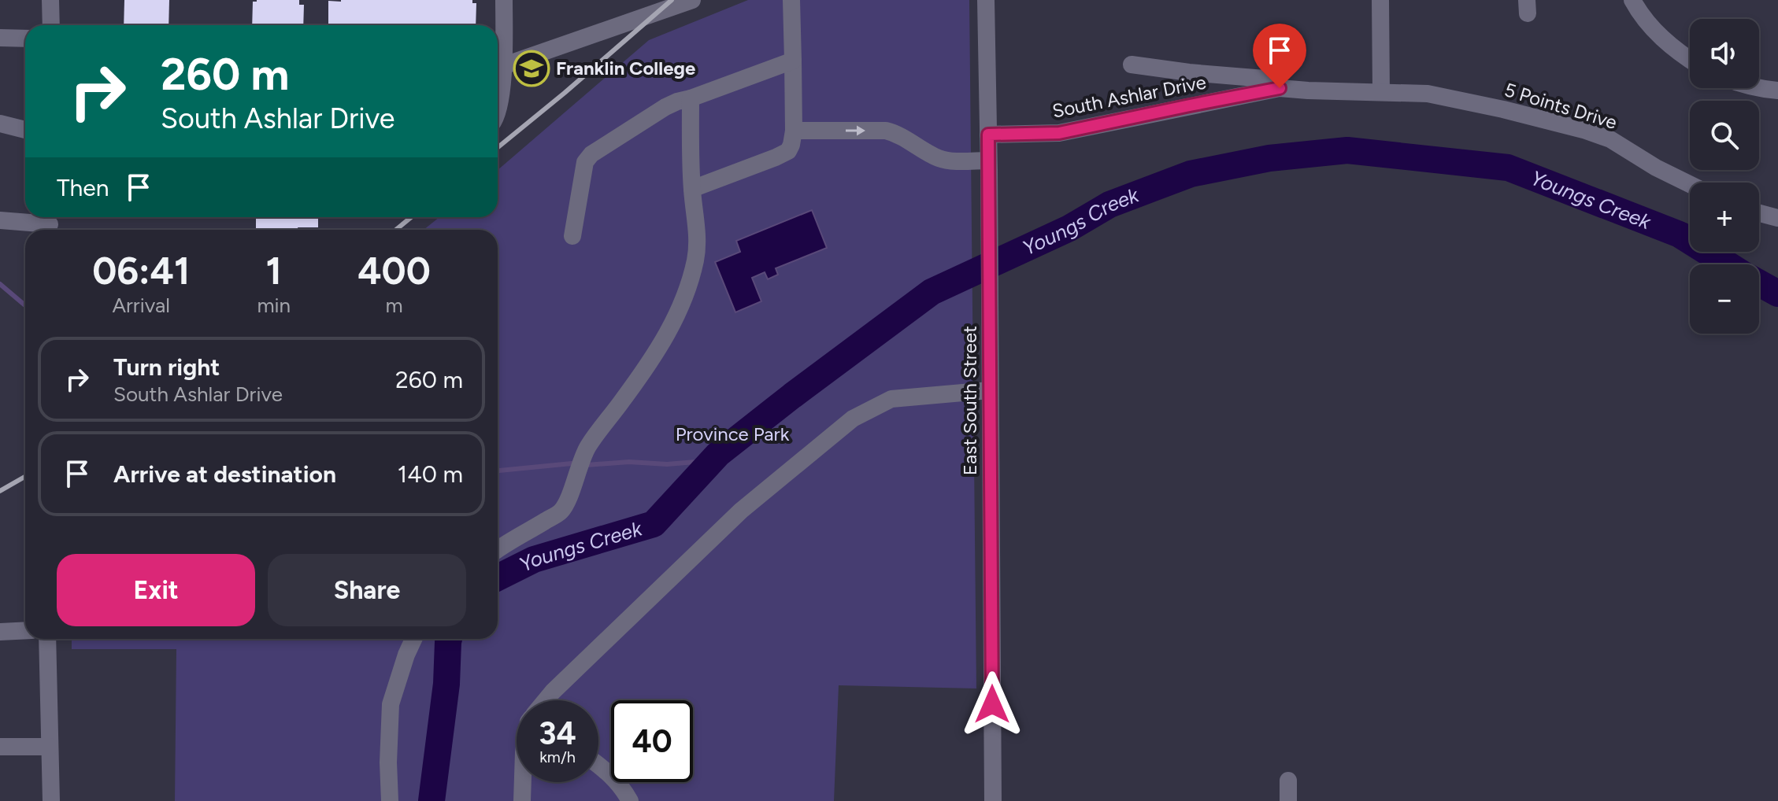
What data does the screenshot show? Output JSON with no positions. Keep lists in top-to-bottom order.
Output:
{
  "streets": {
    "street": ["South Ashlar Drive", "5 Points Drive", "East South Street"]
  },
  "crossings": [
    ["South Ashlar Drive", "5 Points Drive"],
    ["South Ashlar Drive", "East South Street"]
  ],
  "water": ["Youngs Creek"],
  "parks": ["Province Park"],
  "places": {
    "school or university": ["Franklin College"]
  },
  "page": {
    "map_buttons": ["+", "−"],
    "turn": ["260 m", "South Ashlar Drive"],
    "then": "Then",
    "eta": [
      "06:41",
      "Arrival",
      "1",
      "min",
      "400",
      "m"
    ],
    "list": [
      {
        "name": "Turn right",
        "note": "South Ashlar Drive",
        "value": "260 m"
      },
      {
        "name": "Arrive at destination",
        "value": "140 m"
      }
    ],
    "buttons": ["Exit", "Share"],
    "speed": "34 km/h",
    "limit": "40"
  }
}
